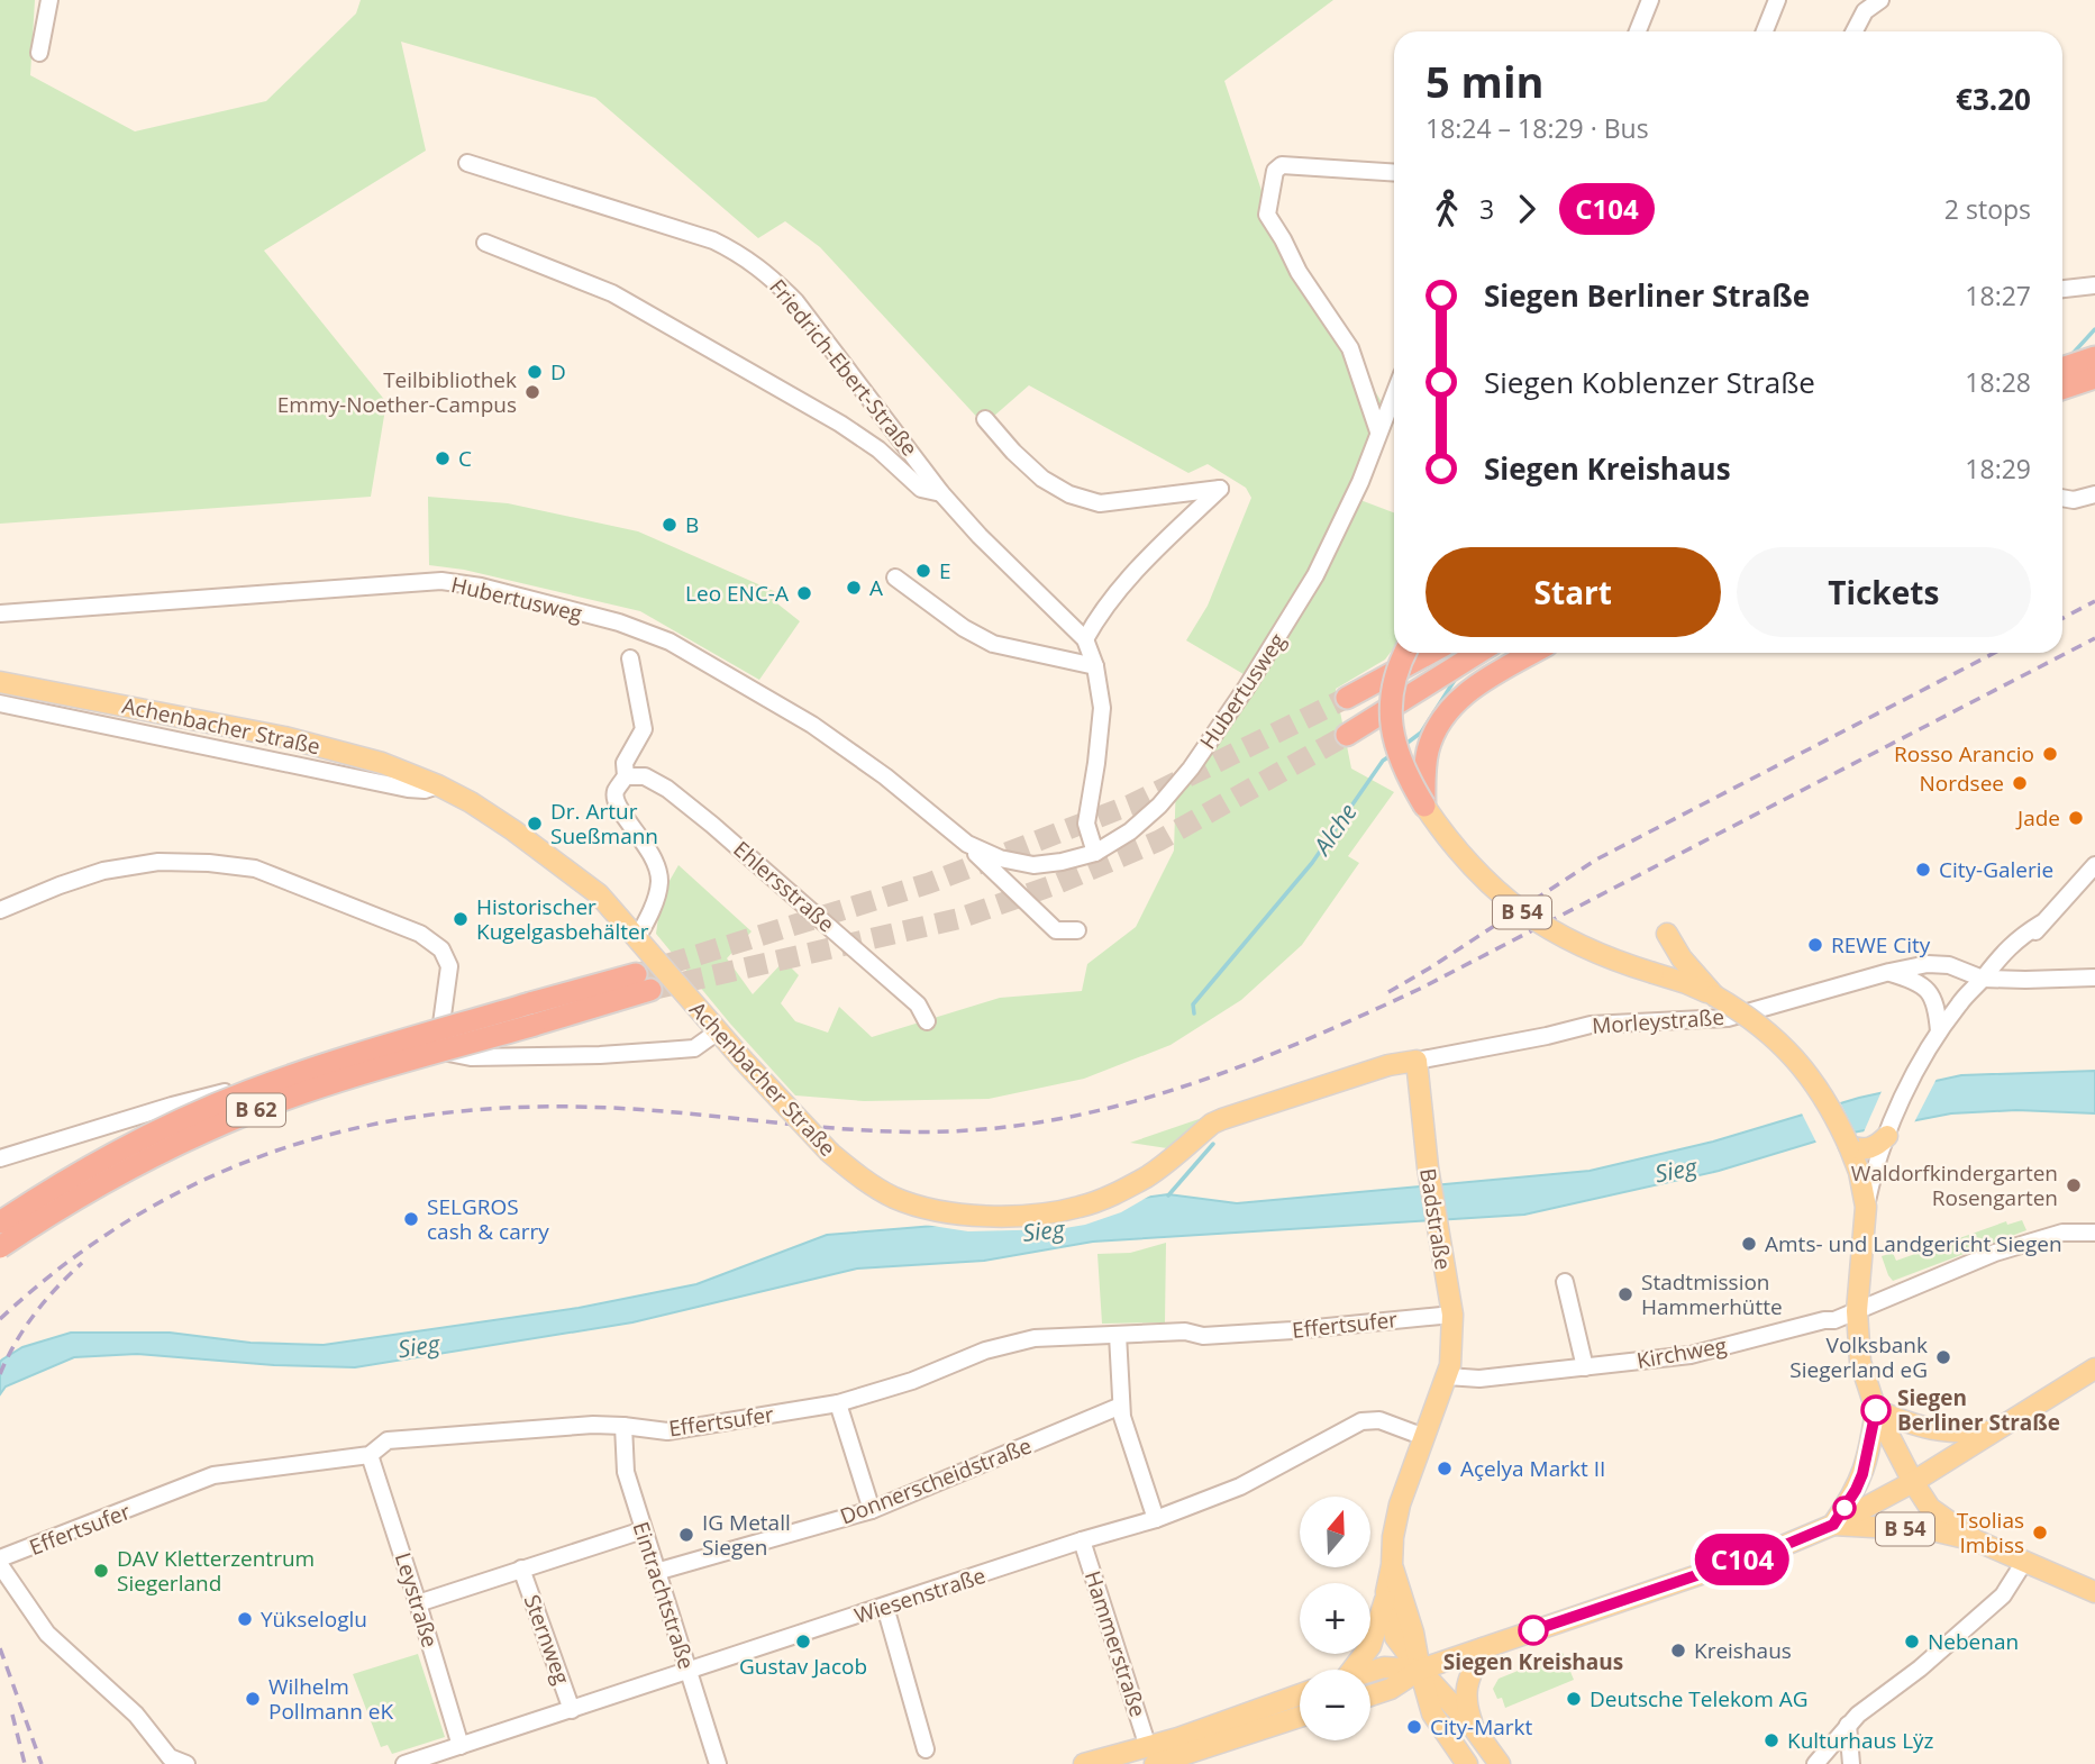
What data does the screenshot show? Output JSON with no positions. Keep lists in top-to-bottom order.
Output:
{
  "streets": {
    "highway": ["B 54", "B 62"],
    "main road": ["Achenbacher Straße", "Morleystraße", "Badstraße"],
    "street": [
      "Friedrich-Ebert-Straße",
      "Hubertusweg",
      "Ehlersstraße",
      "Effertsufer",
      "Kirchweg",
      "Donnerscheidstraße",
      "Eintrachtstraße",
      "Wiesenstraße",
      "Leystraße",
      "Sternweg",
      "Hammerstraße"
    ]
  },
  "crossings": [
    ["Friedrich-Ebert-Straße", "Hubertusweg"],
    ["Achenbacher Straße", "Morleystraße"],
    ["B 54", "Kirchweg"],
    ["Morleystraße", "Badstraße"],
    ["Badstraße", "Effertsufer"],
    ["Badstraße", "Kirchweg"],
    ["Effertsufer", "Eintrachtstraße"],
    ["Effertsufer", "Leystraße"],
    ["Donnerscheidstraße", "Eintrachtstraße"],
    ["Eintrachtstraße", "Wiesenstraße"],
    ["Wiesenstraße", "Leystraße"],
    ["Wiesenstraße", "Sternweg"],
    ["Wiesenstraße", "Hammerstraße"]
  ],
  "water": ["Alche", "Sieg"],
  "places": [
    "D",
    "Teilbibliothek Emmy-Noether-Campus",
    "C",
    "B",
    "E",
    "A",
    "Leo ENC-A",
    "Rosso Arancio",
    "Nordsee",
    "Jade",
    "Dr. Artur Sueßmann",
    "City-Galerie",
    "Historischer Kugelgasbehälter",
    "REWE City",
    "Waldorfkindergarten Rosengarten",
    "SELGROS cash & carry",
    "Amts- und Landgericht Siegen",
    "Stadtmission Hammerhütte",
    "Volksbank Siegerland eG",
    "Siegen Berliner Straße",
    "Açelya Markt II",
    "Tsolias Imbiss",
    "IG Metall Siegen",
    "DAV Kletterzentrum Siegerland",
    "Yükseloglu",
    "Siegen Kreishaus",
    "Gustav Jacob",
    "Nebenan",
    "Kreishaus",
    "Wilhelm Pollmann eK",
    "Deutsche Telekom AG",
    "City-Markt",
    "Kulturhaus Lÿz"
  ],
  "lines": ["bus line C104"],
  "north": "top",
  "page": {
    "on_map": "C104",
    "heading": ["5 min", "18:24 – 18:29 · Bus", "€3.20"],
    "legs": ["3", "C104", "2 stops"],
    "list": [
      {
        "name": "Siegen Berliner Straße",
        "value": "18:27"
      },
      {
        "name": "Siegen Koblenzer Straße",
        "value": "18:28"
      },
      {
        "name": "Siegen Kreishaus",
        "value": "18:29"
      }
    ],
    "buttons": ["Start", "Tickets"],
    "map_buttons": ["+", "−"]
  }
}
